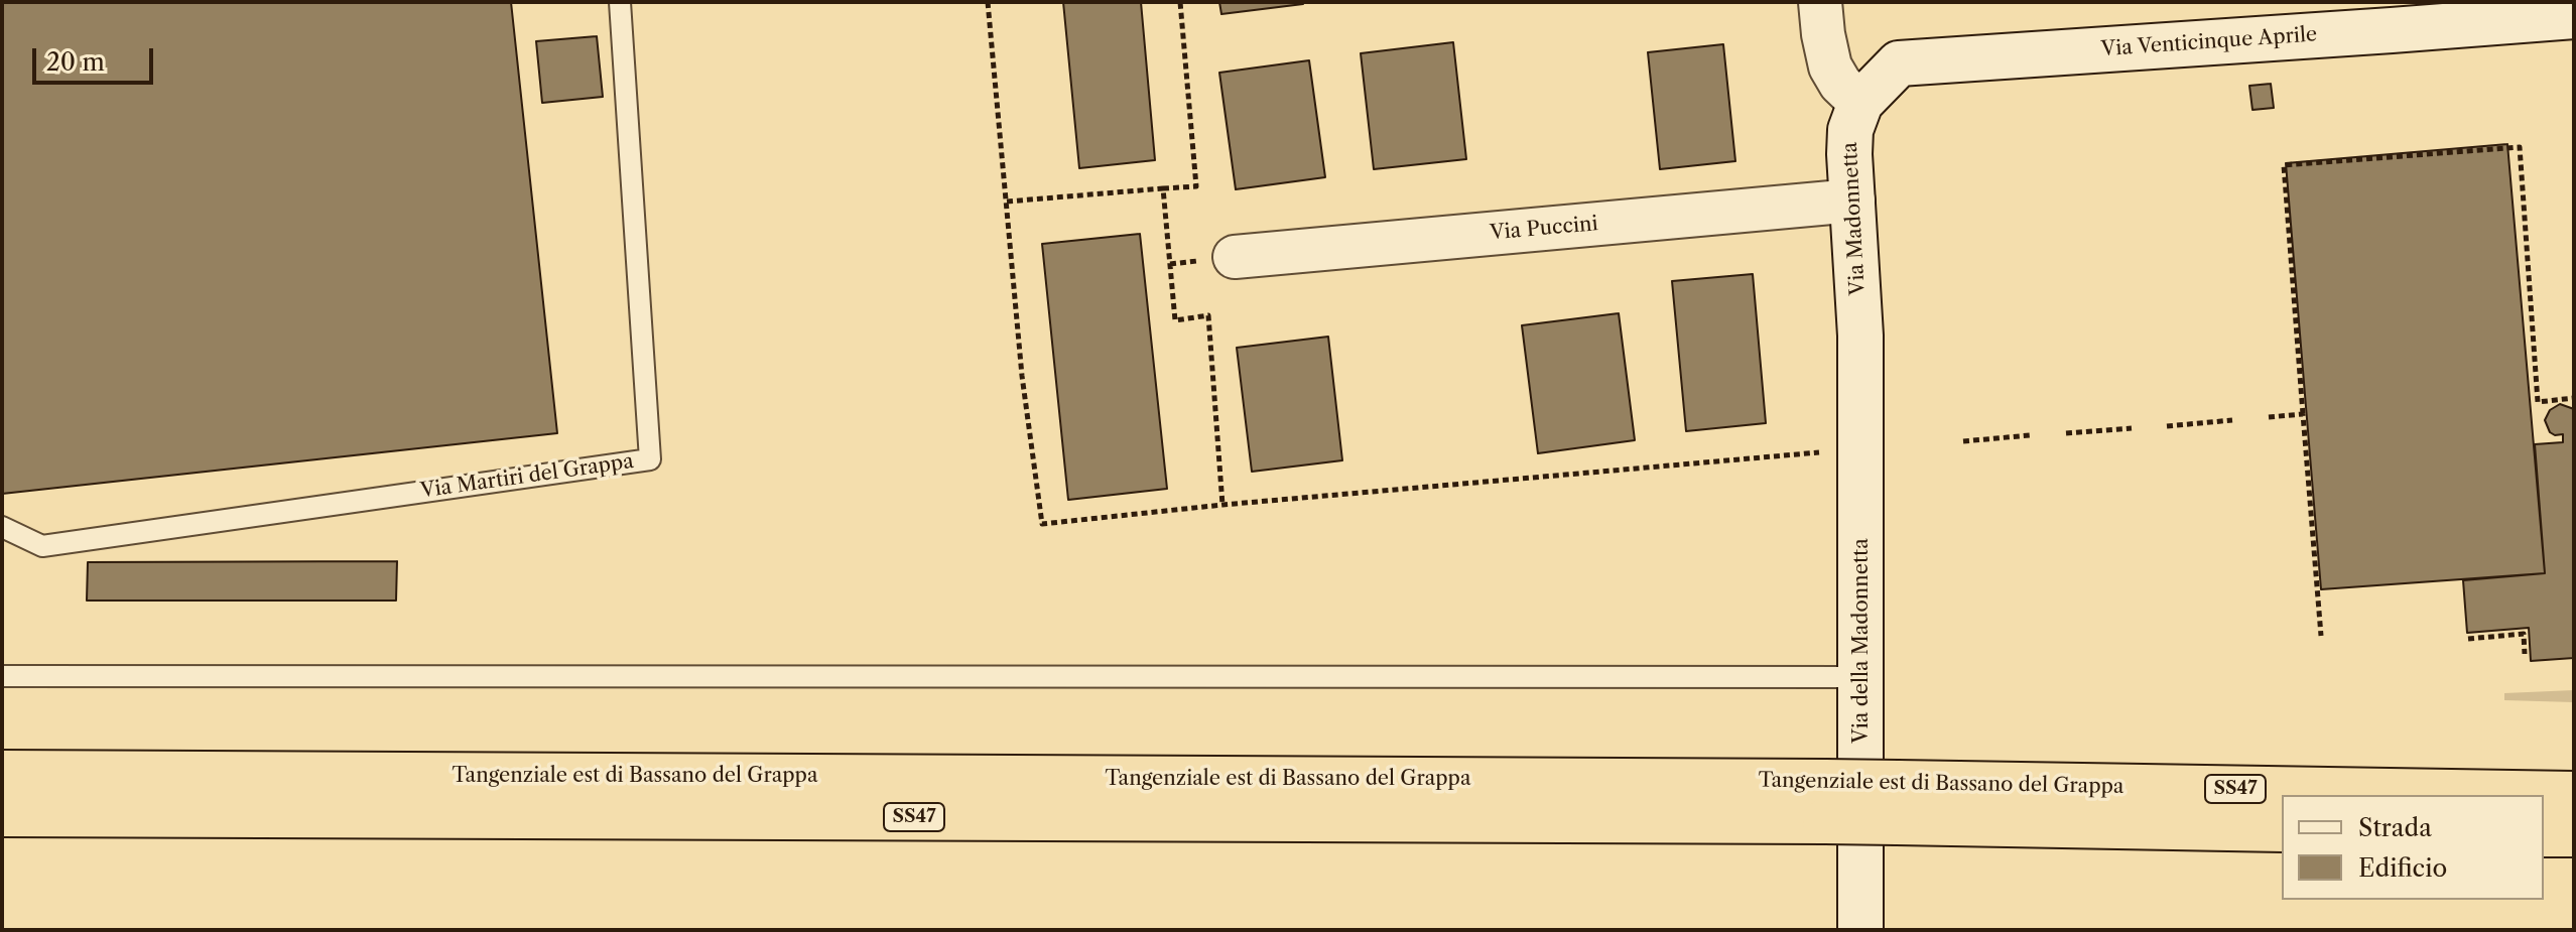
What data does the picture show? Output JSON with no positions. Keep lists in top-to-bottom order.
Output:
{
  "streets": {
    "highway": ["Tangenziale est di Bassano del Grappa", "SS47"],
    "street": [
      "Via Venticinque Aprile",
      "Via Madonnetta",
      "Via Puccini",
      "Via della Madonnetta"
    ],
    "lane": ["Via Martiri del Grappa"]
  },
  "crossings": [
    ["Via Venticinque Aprile", "Via Madonnetta"],
    ["Via Madonnetta", "Via Puccini"],
    ["Via Madonnetta", "Via della Madonnetta"]
  ],
  "legend": ["Strada", "Edificio"],
  "scale_bar": "20 m"
}
